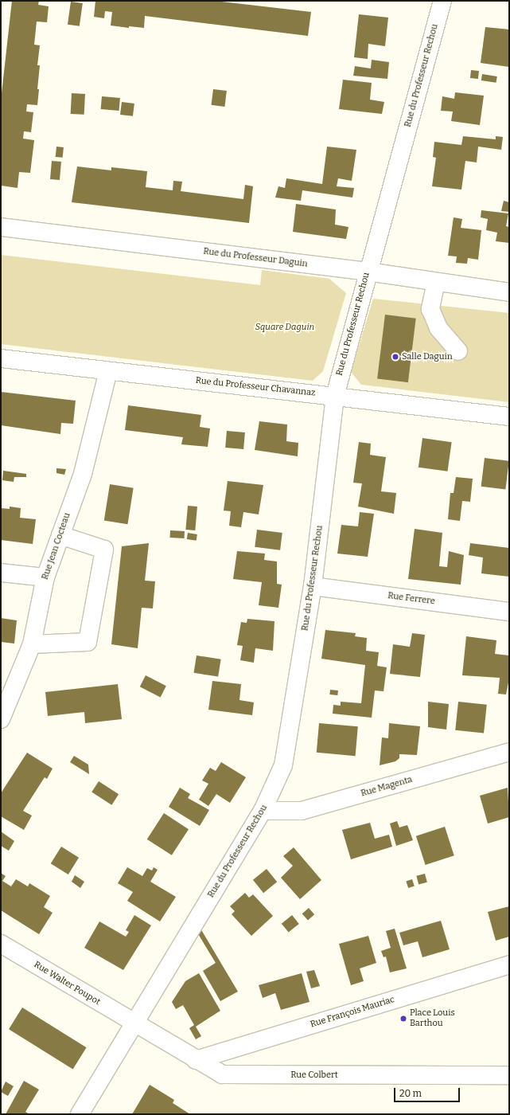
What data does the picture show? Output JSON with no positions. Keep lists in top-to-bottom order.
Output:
{
  "streets": {
    "street": [
      "Rue du Professeur Rechou",
      "Rue du Professeur Daguin",
      "Rue du Professeur Chavannaz",
      "Rue Jean Cocteau",
      "Rue Ferrere",
      "Rue Magenta",
      "Rue Walter Poupot",
      "Rue François Mauriac",
      "Rue Colbert"
    ]
  },
  "crossings": [
    ["Rue du Professeur Rechou", "Rue du Professeur Daguin"],
    ["Rue du Professeur Rechou", "Rue du Professeur Chavannaz"],
    ["Rue du Professeur Rechou", "Rue Ferrere"],
    ["Rue du Professeur Rechou", "Rue Magenta"],
    ["Rue du Professeur Rechou", "Rue Walter Poupot"],
    ["Rue du Professeur Rechou", "Rue Colbert"],
    ["Rue du Professeur Chavannaz", "Rue Jean Cocteau"],
    ["Rue Walter Poupot", "Rue Colbert"],
    ["Rue François Mauriac", "Rue Colbert"]
  ],
  "parks": ["Square Daguin"],
  "places": ["Salle Daguin", "Place Louis Barthou"],
  "scale_bar": "20 m"
}
